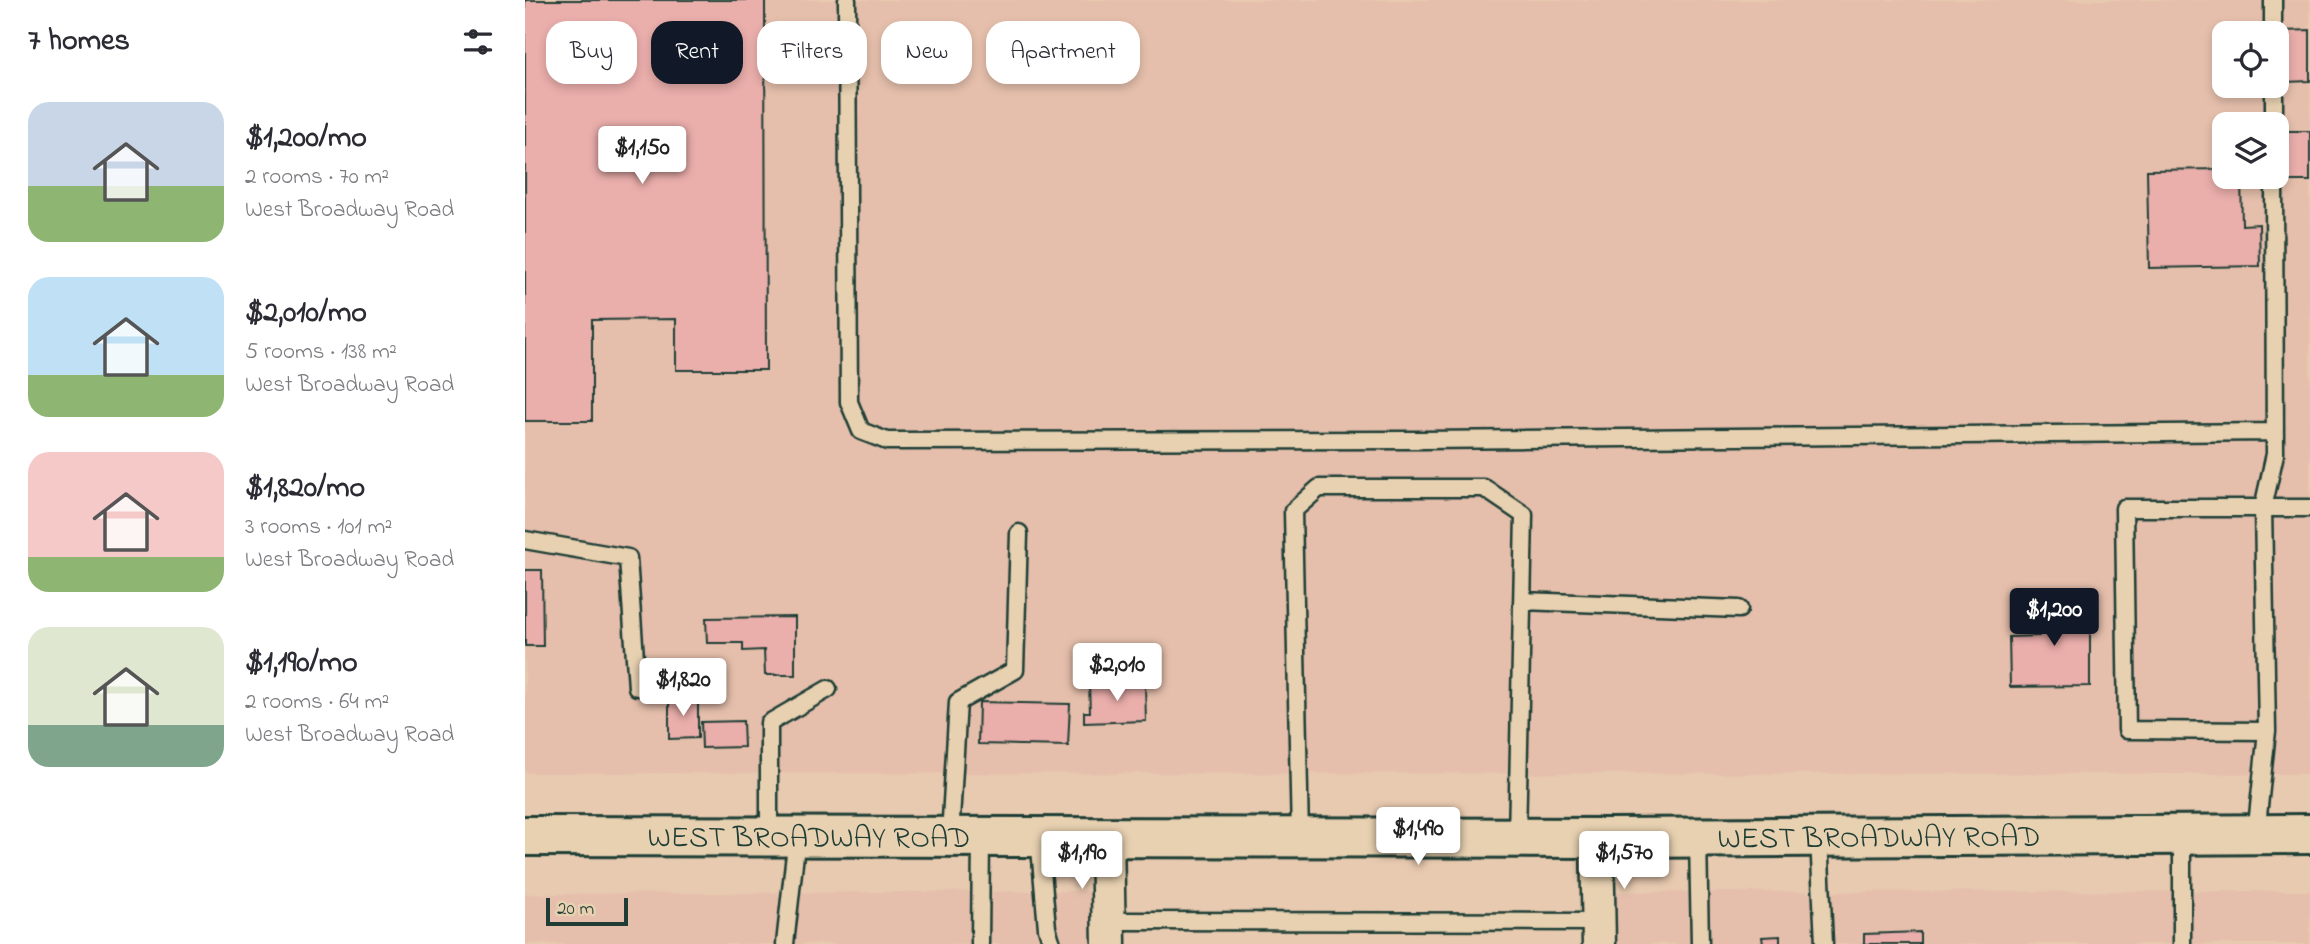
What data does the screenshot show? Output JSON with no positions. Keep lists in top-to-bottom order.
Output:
{
  "streets": {
    "main road": ["WEST BROADWAY ROAD"]
  },
  "scale_bar": "20 m",
  "page": {
    "heading": "7 homes",
    "chip": [
      "Buy",
      "Rent",
      "Filters",
      "New",
      "Apartment"
    ],
    "list": [
      {
        "name": "$1,200/mo",
        "note": "2 rooms · 70 m² · West Broadway Road"
      },
      {
        "name": "$2,010/mo",
        "note": "5 rooms · 138 m² · West Broadway Road"
      },
      {
        "name": "$1,820/mo",
        "note": "3 rooms · 101 m² · West Broadway Road"
      },
      {
        "name": "$1,190/mo",
        "note": "2 rooms · 64 m² · West Broadway Road"
      }
    ],
    "price": [
      "$1,150",
      "$1,200",
      "$2,010",
      "$1,820",
      "$1,490",
      "$1,190",
      "$1,570"
    ],
    "scale": "20 m"
  }
}
